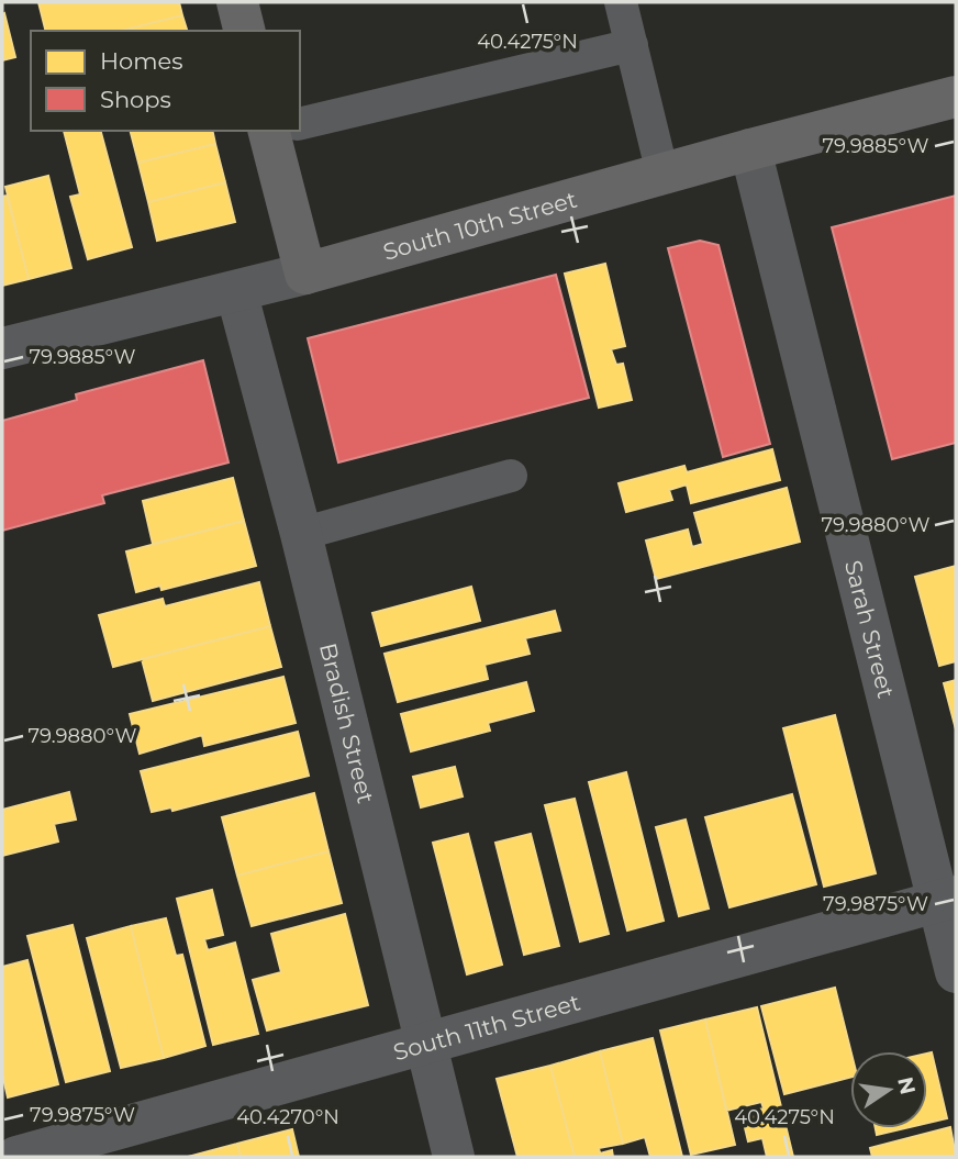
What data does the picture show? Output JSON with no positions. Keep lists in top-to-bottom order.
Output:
{
  "streets": {
    "main road": ["South 10th Street"],
    "street": ["Sarah Street", "Bradish Street", "South 11th Street"]
  },
  "crossings": [
    ["South 10th Street", "Sarah Street"],
    ["South 10th Street", "Bradish Street"],
    ["Sarah Street", "South 11th Street"],
    ["Bradish Street", "South 11th Street"]
  ],
  "legend": ["Homes", "Shops"],
  "north": "right",
  "coordinates": [
    "40.4275°N",
    "79.9885°W",
    "79.9880°W",
    "79.9875°W",
    "40.4270°N"
  ]
}
